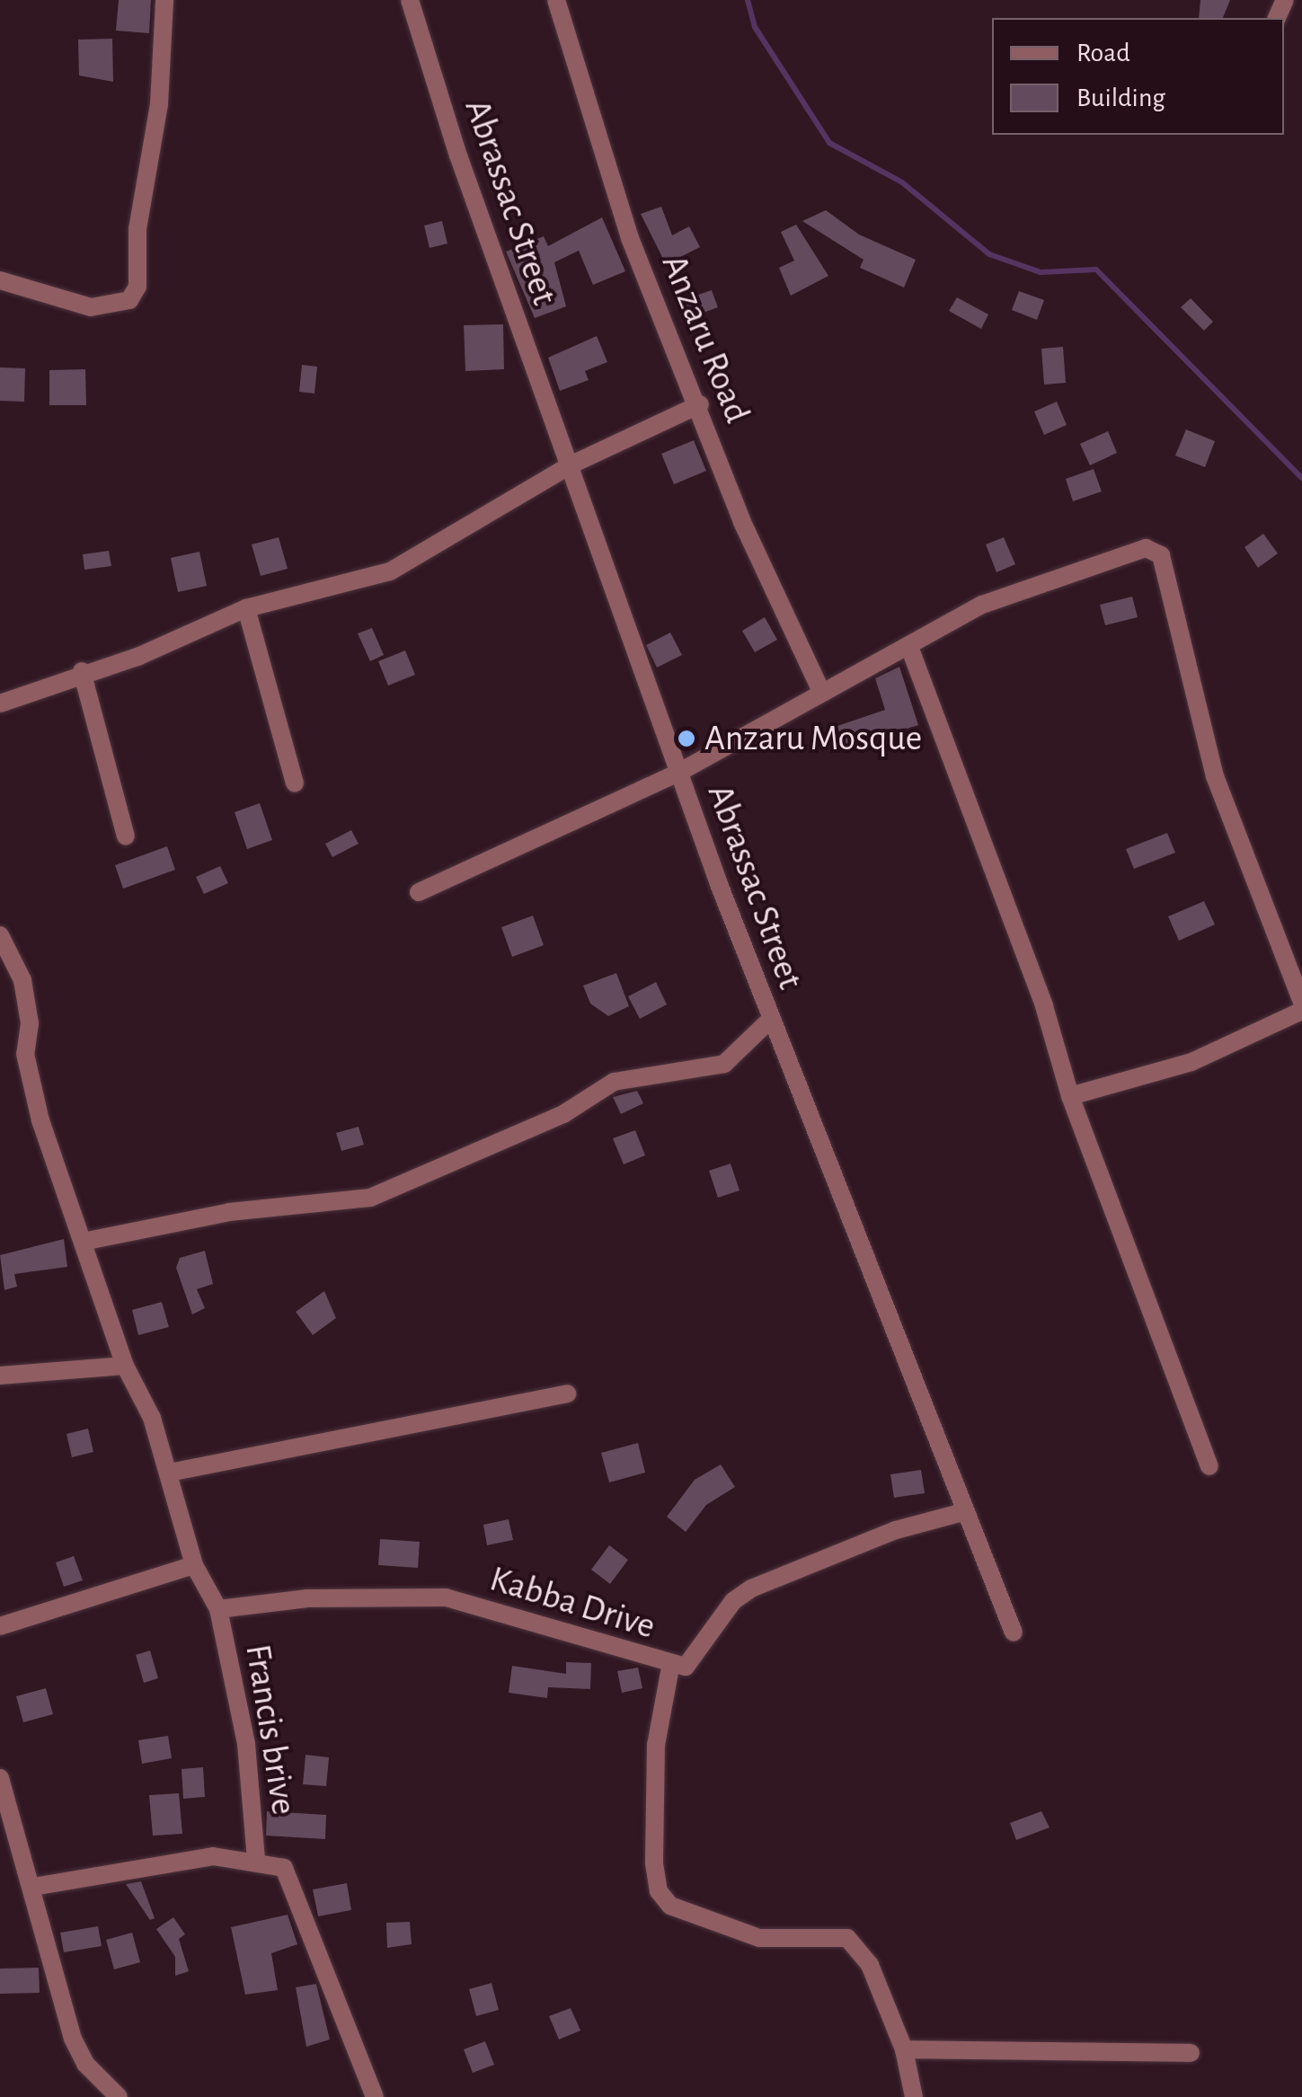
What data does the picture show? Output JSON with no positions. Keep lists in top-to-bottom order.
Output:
{
  "streets": {
    "street": [
      "Abrassac Street",
      "Anzaru Road",
      "Kabba Drive",
      "Francis brive"
    ]
  },
  "crossings": [
    ["Kabba Drive", "Francis brive"]
  ],
  "places": ["Anzaru Mosque"],
  "legend": ["Road", "Building"]
}
